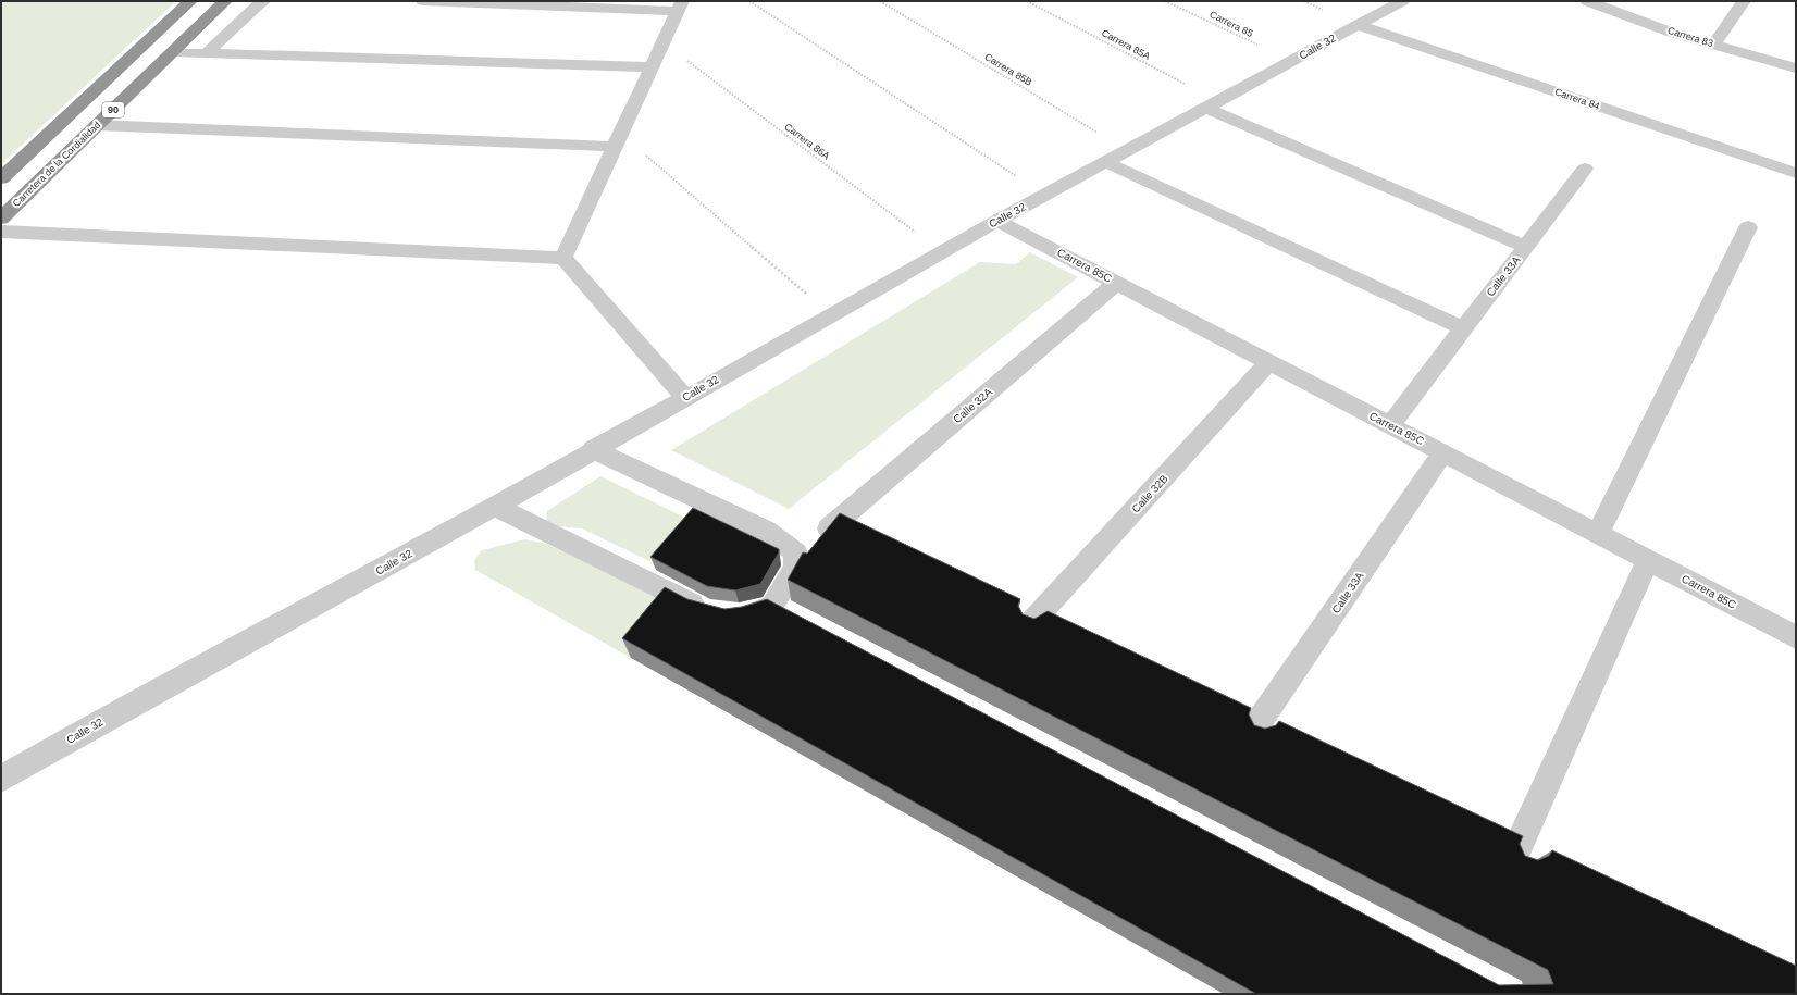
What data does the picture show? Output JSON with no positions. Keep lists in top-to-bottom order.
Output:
{
  "streets": {
    "highway": ["90", "Carretera de la Cordialidad"],
    "street": [
      "Carrera 83",
      "Calle 32",
      "Carrera 84",
      "Carrera 85C",
      "Calle 33A",
      "Calle 32A",
      "Calle 32B"
    ],
    "path": [
      "Carrera 85",
      "Carrera 85A",
      "Carrera 85B",
      "Carrera 86A"
    ]
  },
  "crossings": [
    ["Carrera 85", "Calle 32"],
    ["Carrera 85A", "Calle 32"],
    ["Calle 32", "Carrera 85B"],
    ["Calle 32", "Carrera 84"],
    ["Calle 32", "Carrera 86A"],
    ["Calle 32", "Carrera 85C"],
    ["Carrera 85C", "Calle 33A"],
    ["Carrera 85C", "Calle 32A"],
    ["Carrera 85C", "Calle 32B"]
  ]
}
